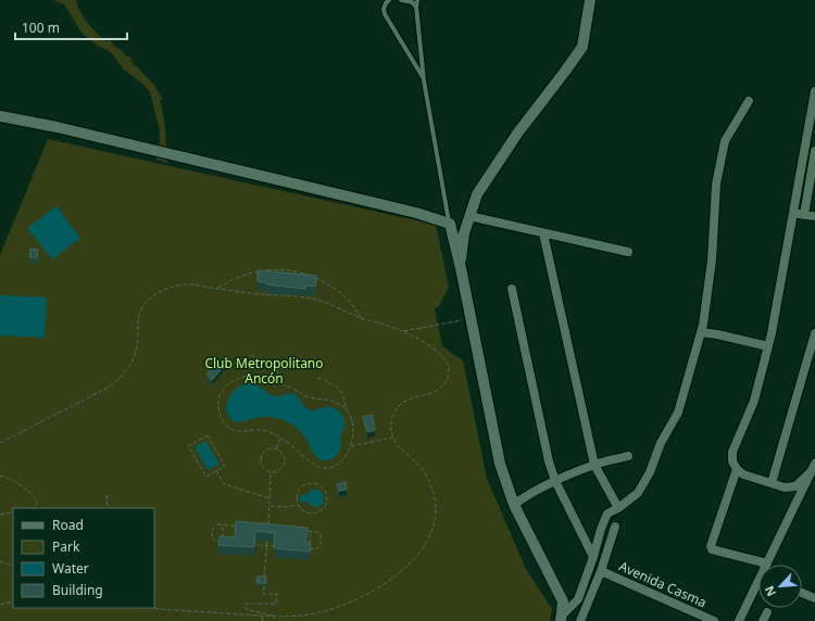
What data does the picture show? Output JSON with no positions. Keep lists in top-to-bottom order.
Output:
{
  "streets": {
    "street": ["Avenida Casma"]
  },
  "parks": ["Club Metropolitano Ancón"],
  "legend": [
    "Road",
    "Park",
    "Water",
    "Building"
  ],
  "scale_bar": "100 m",
  "north": "bottom left"
}
